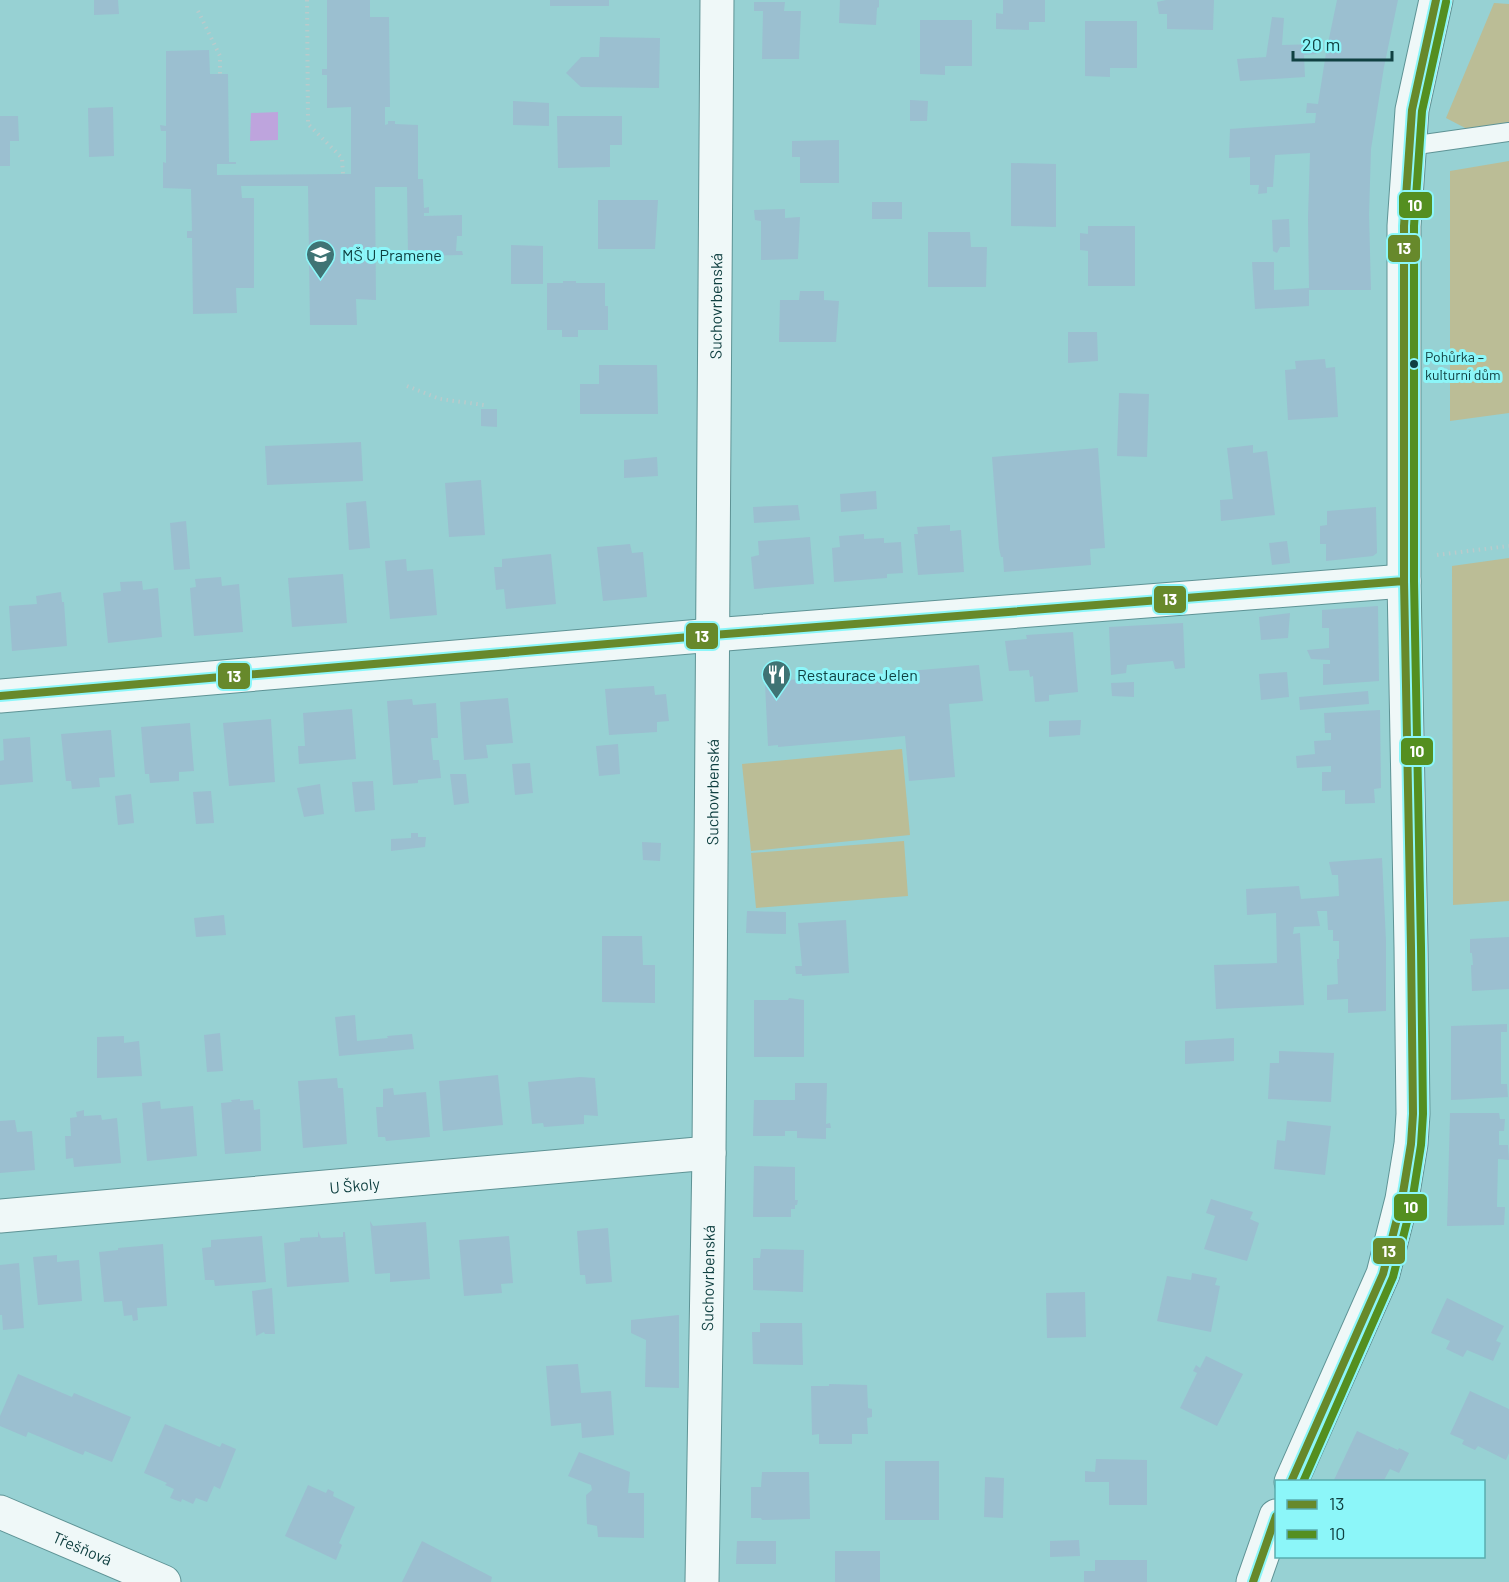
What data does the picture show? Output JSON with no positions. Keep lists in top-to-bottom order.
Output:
{
  "streets": {
    "street": ["Suchovrbenská", "U Školy", "Třešňová"]
  },
  "crossings": [
    ["Suchovrbenská", "U Školy"]
  ],
  "places": {
    "school or university": ["MŠ U Pramene"],
    "other": ["Pohůrka – kulturní dům"],
    "restaurant": ["Restaurace Jelen"]
  },
  "lines": ["transit line 13", "transit line 10"],
  "legend": ["13", "10"],
  "scale_bar": "20 m"
}
